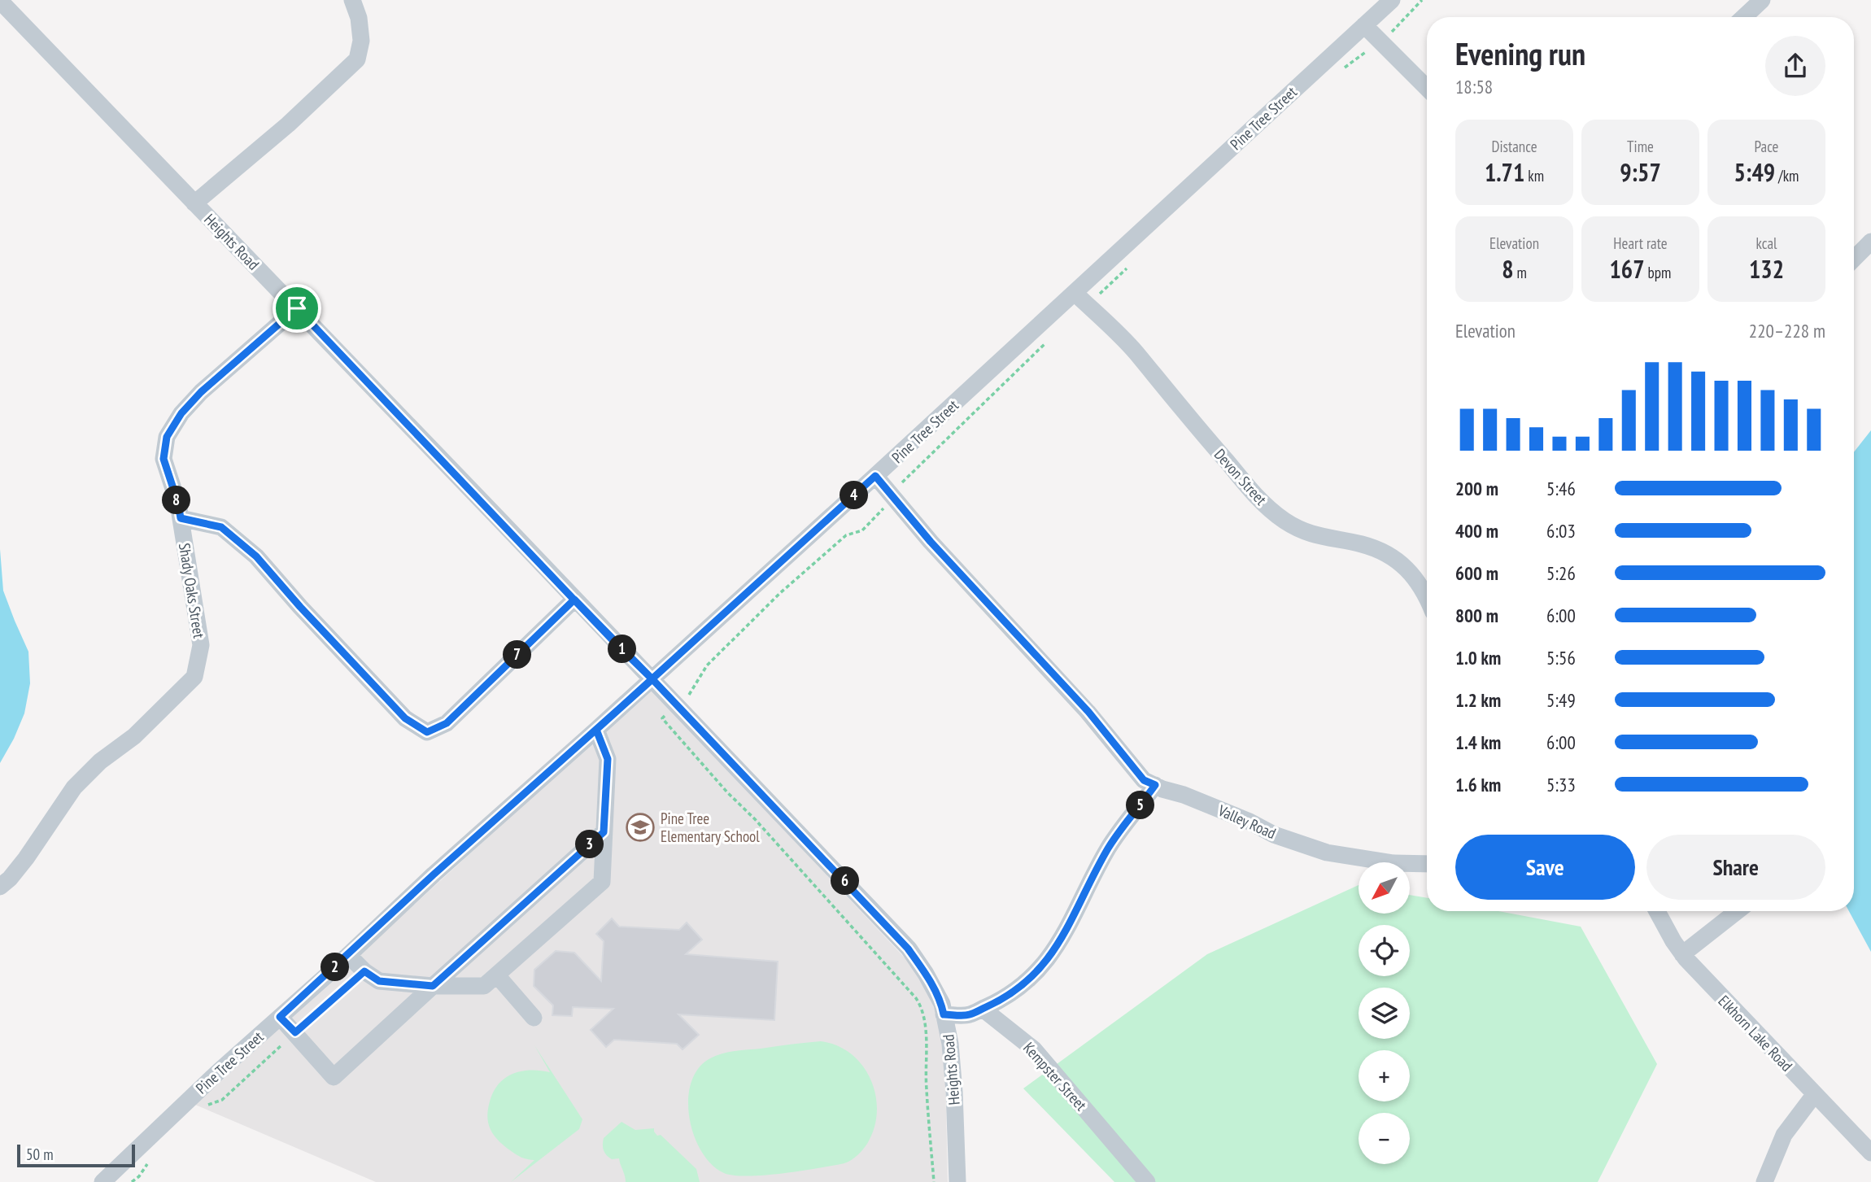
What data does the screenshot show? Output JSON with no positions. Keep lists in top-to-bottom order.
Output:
{
  "streets": {
    "street": [
      "Pine Tree Street",
      "Heights Road",
      "Devon Street",
      "Shady Oaks Street",
      "Valley Road",
      "Elkhorn Lake Road",
      "Kempster Street"
    ]
  },
  "crossings": [
    ["Pine Tree Street", "Heights Road"],
    ["Pine Tree Street", "Devon Street"],
    ["Heights Road", "Shady Oaks Street"]
  ],
  "places": {
    "school or university": ["Pine Tree Elementary School"]
  },
  "scale_bar": "50 m",
  "north": "bottom left",
  "page": {
    "heading": ["Evening run", "18:58"],
    "stats": [
      ["Distance", "1.71 km"],
      ["Time", "9:57"],
      ["Pace", "5:49 /km"],
      ["Elevation", "8 m"],
      ["Heart rate", "167 bpm"],
      ["kcal", "132"]
    ],
    "chart": ["Elevation", "220–228 m"],
    "list": [
      {
        "name": "200 m",
        "note": "5:46"
      },
      {
        "name": "400 m",
        "note": "6:03"
      },
      {
        "name": "600 m",
        "note": "5:26"
      },
      {
        "name": "800 m",
        "note": "6:00"
      },
      {
        "name": "1.0 km",
        "note": "5:56"
      },
      {
        "name": "1.2 km",
        "note": "5:49"
      },
      {
        "name": "1.4 km",
        "note": "6:00"
      },
      {
        "name": "1.6 km",
        "note": "5:33"
      }
    ],
    "pins": [
      "4",
      "8",
      "1",
      "7",
      "5",
      "3",
      "6",
      "2"
    ],
    "buttons": ["Save", "Share"],
    "map_buttons": ["+", "−"],
    "scale": "50 m"
  }
}
